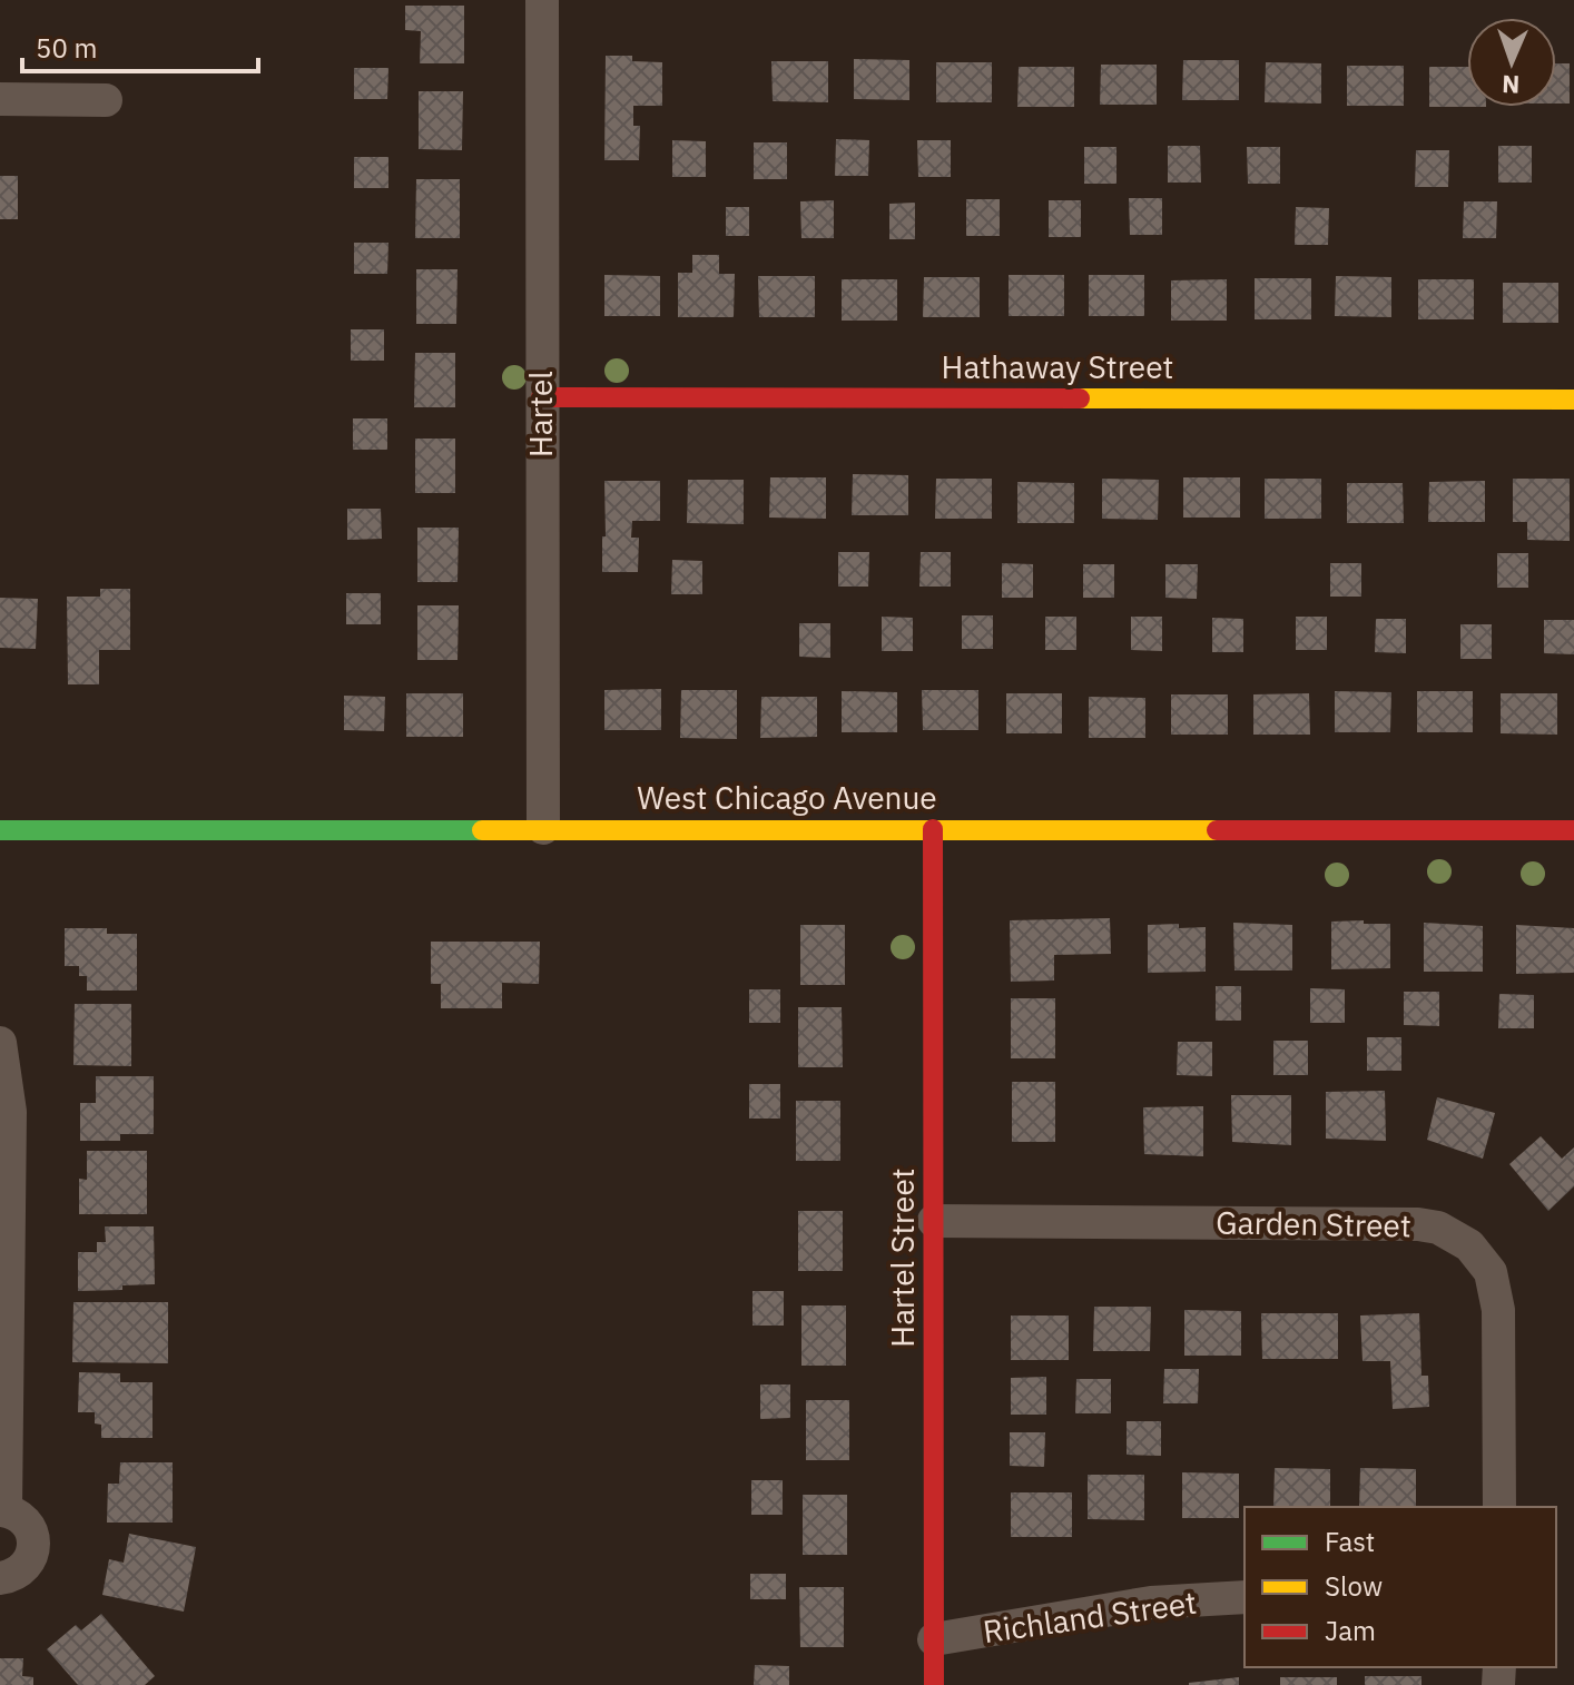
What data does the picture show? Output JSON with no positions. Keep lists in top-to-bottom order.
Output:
{
  "streets": {
    "street": [
      "Hathaway Street",
      "Hartel",
      "West Chicago Avenue",
      "Garden Street",
      "Hartel Street",
      "Richland Street"
    ]
  },
  "crossings": [
    ["Hathaway Street", "Hartel"],
    ["Hartel", "West Chicago Avenue"],
    ["West Chicago Avenue", "Hartel Street"],
    ["Garden Street", "Hartel Street"],
    ["Hartel Street", "Richland Street"]
  ],
  "legend": ["Fast", "Slow", "Jam"],
  "scale_bar": "50 m",
  "north": "bottom"
}
